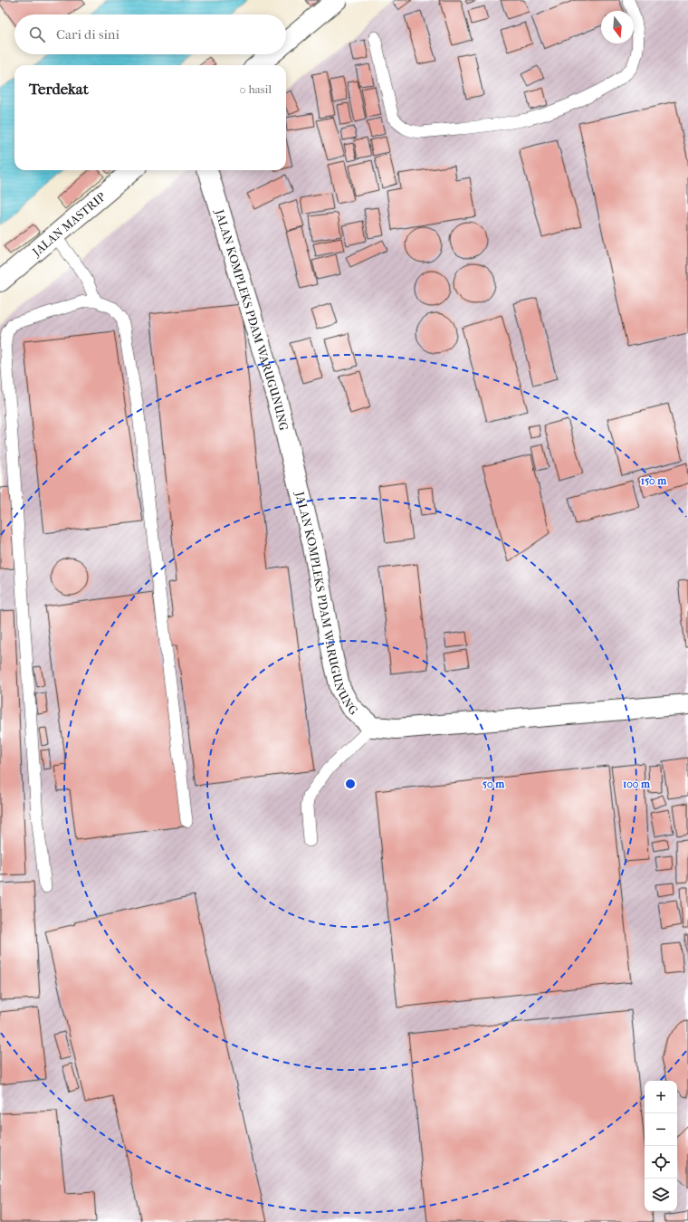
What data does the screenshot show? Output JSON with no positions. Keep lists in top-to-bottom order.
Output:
{
  "streets": {
    "street": ["JALAN MASTRIP", "JALAN KOMPLEKS PDAM WARUGUNUNG"]
  },
  "north": "bottom",
  "page": {
    "search": "Cari di sini",
    "heading": ["Terdekat", "0 hasil"],
    "map_buttons": ["+", "−"]
  },
  "rings": ["150 m", "50 m", "100 m"]
}
